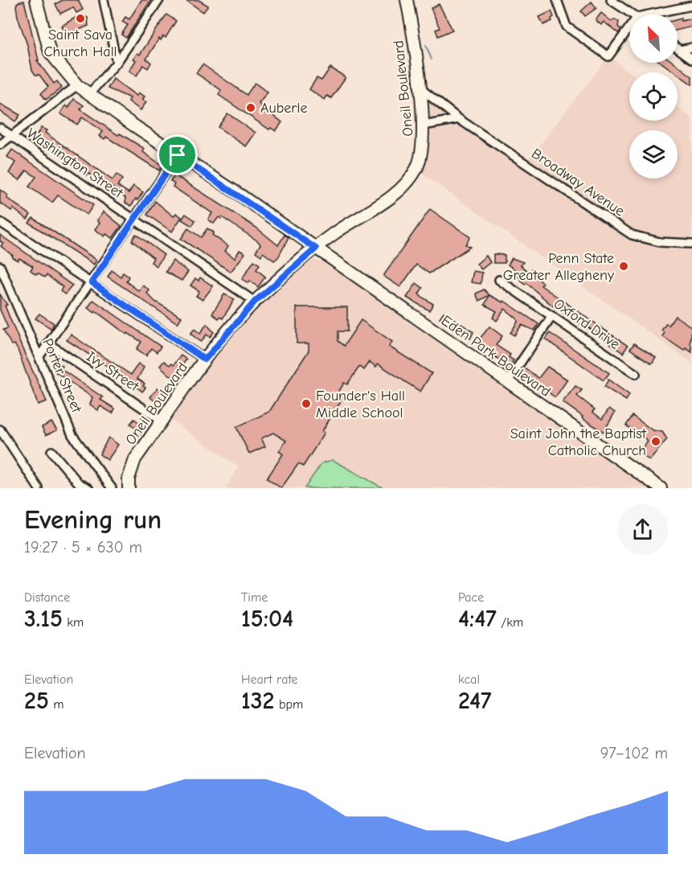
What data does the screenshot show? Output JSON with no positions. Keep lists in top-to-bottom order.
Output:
{
  "streets": {
    "main road": ["Oneil Boulevard", "Eden Park Boulevard"],
    "street": [
      "Washington Street",
      "Broadway Avenue",
      "Oxford Drive",
      "Ivy Street",
      "Porter Street"
    ]
  },
  "crossings": [
    ["Oneil Boulevard", "Washington Street"],
    ["Oneil Boulevard", "Broadway Avenue"],
    ["Oneil Boulevard", "Eden Park Boulevard"],
    ["Oneil Boulevard", "Ivy Street"]
  ],
  "places": [
    "Saint Sava Church Hall",
    "Auberle",
    "Penn State Greater Allegheny",
    "Founder's Hall Middle School",
    "Saint John the Baptist Catholic Church"
  ],
  "north": "top left",
  "page": {
    "heading": ["Evening run", "19:27 · 5 × 630 m"],
    "stats": [
      ["Distance", "3.15 km"],
      ["Time", "15:04"],
      ["Pace", "4:47 /km"],
      ["Elevation", "25 m"],
      ["Heart rate", "132 bpm"],
      ["kcal", "247"]
    ],
    "chart": ["Elevation", "97–102 m"]
  }
}
